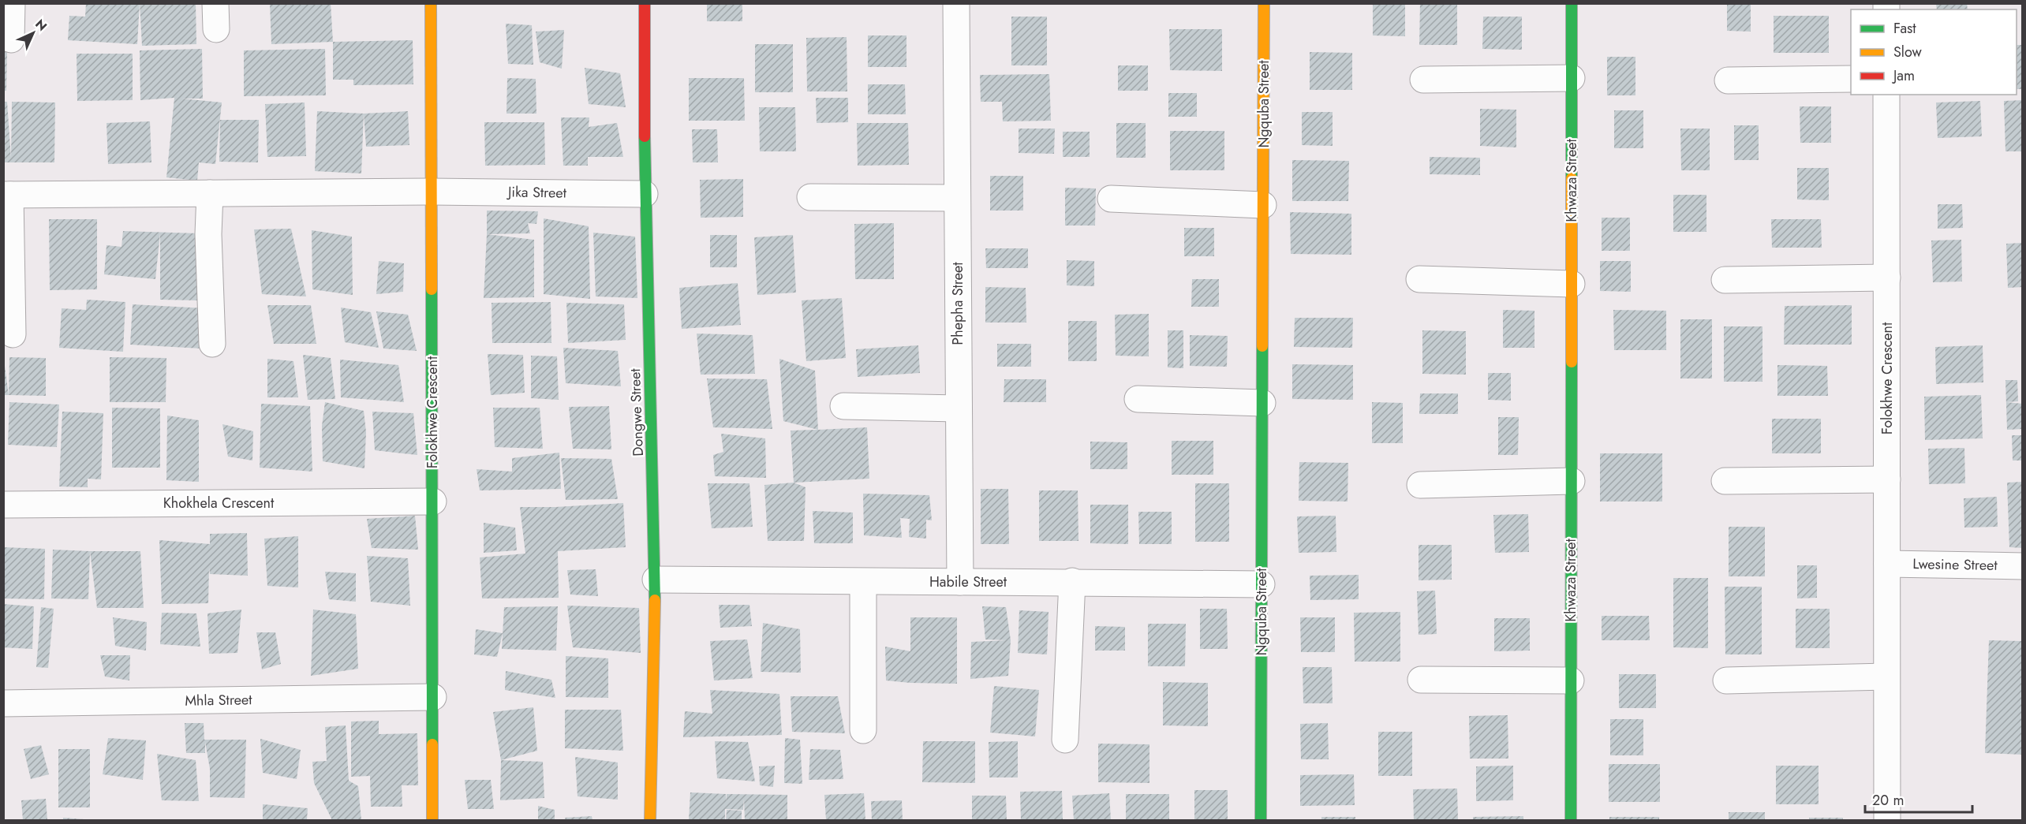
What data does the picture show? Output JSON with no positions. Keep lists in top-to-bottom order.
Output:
{
  "streets": {
    "street": [
      "Ngquba Street",
      "Khwaza Street",
      "Jika Street",
      "Phepha Street",
      "Folokhwe Crescent",
      "Dongwe Street",
      "Khokhela Crescent",
      "Lwesine Street",
      "Habile Street",
      "Mhla Street"
    ]
  },
  "crossings": [
    ["Ngquba Street", "Habile Street"],
    ["Jika Street", "Folokhwe Crescent"],
    ["Jika Street", "Dongwe Street"],
    ["Phepha Street", "Habile Street"],
    ["Folokhwe Crescent", "Khokhela Crescent"],
    ["Folokhwe Crescent", "Lwesine Street"],
    ["Folokhwe Crescent", "Mhla Street"],
    ["Dongwe Street", "Habile Street"]
  ],
  "legend": ["Fast", "Slow", "Jam"],
  "scale_bar": "20 m",
  "north": "top right"
}
